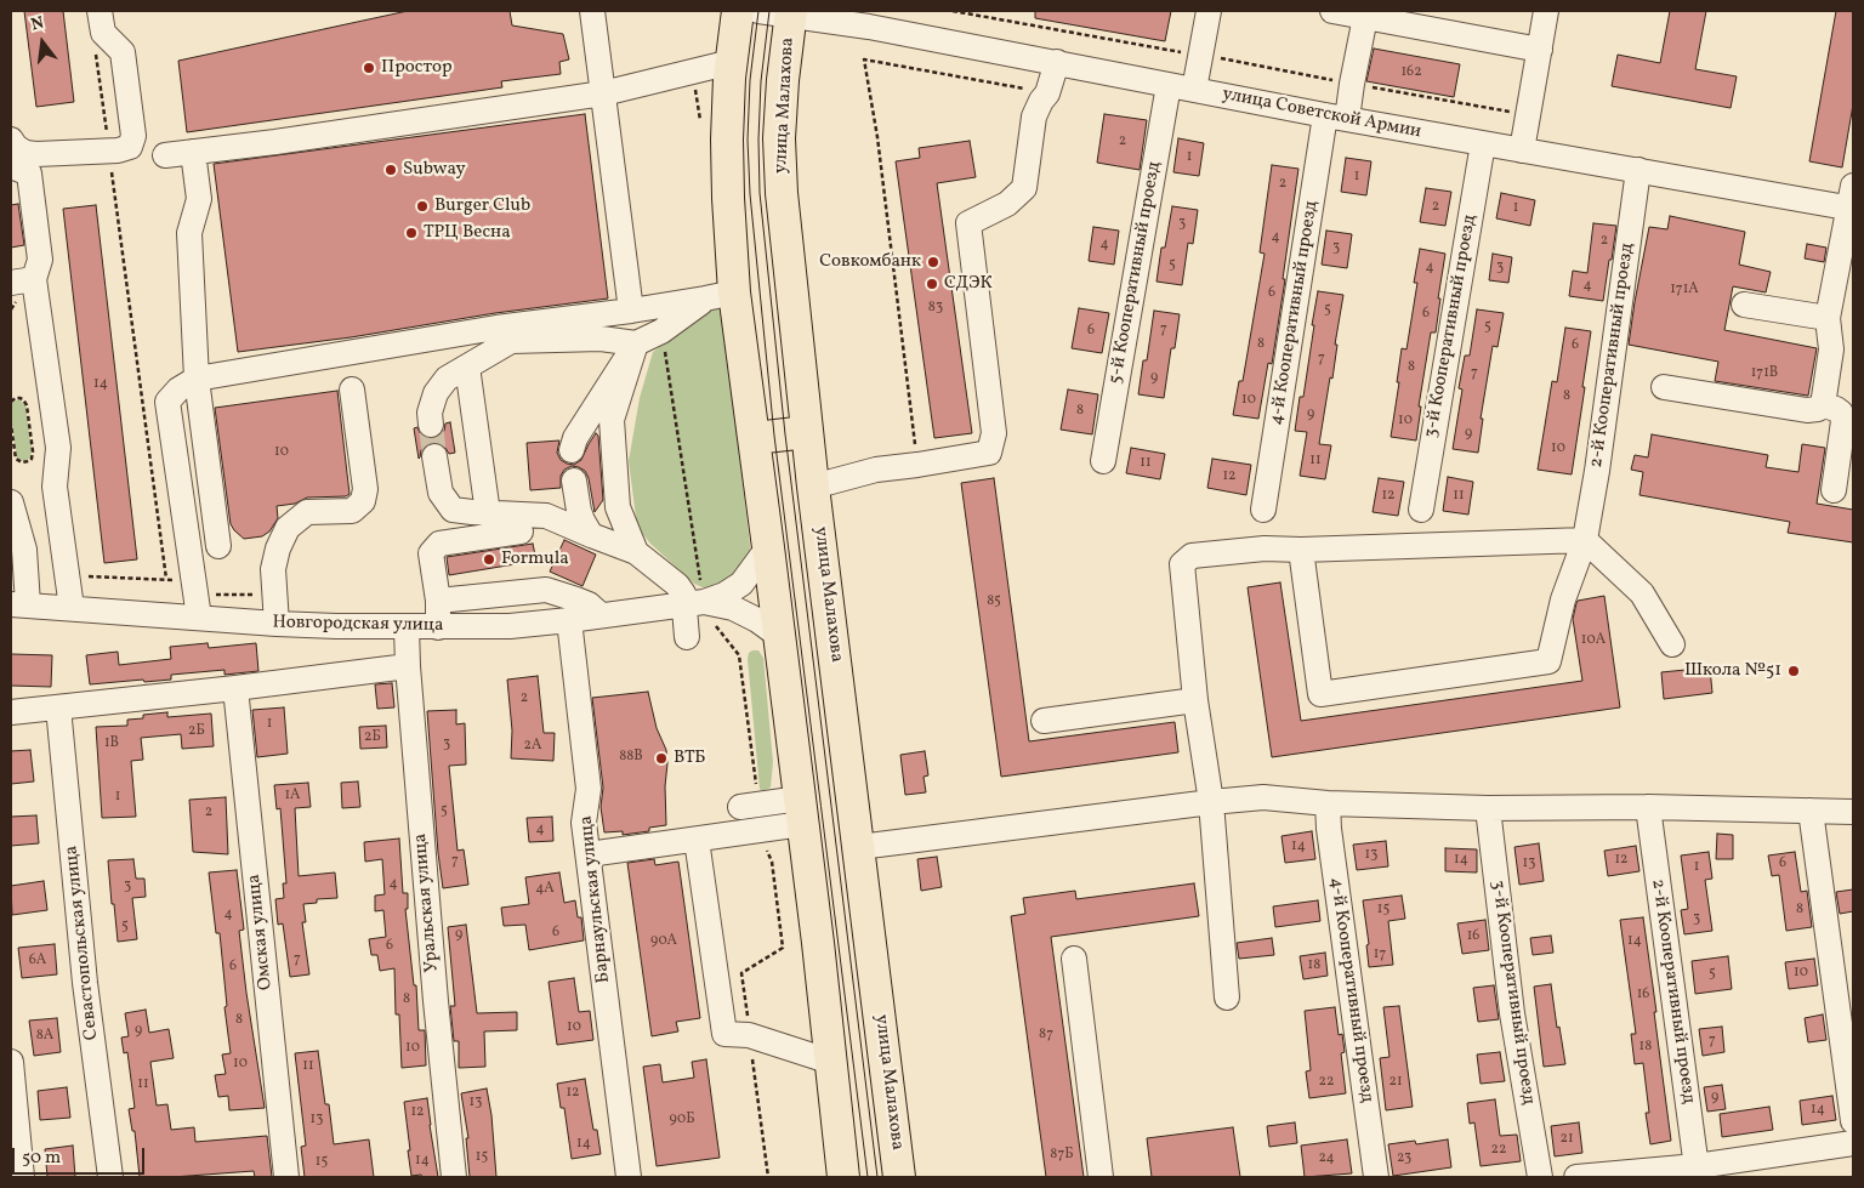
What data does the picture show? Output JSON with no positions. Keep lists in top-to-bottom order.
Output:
{
  "streets": {
    "main road": ["улица Малахова"],
    "street": [
      "улица Советской Армии",
      "5-й Кооперативный проезд",
      "4-й Кооперативный проезд",
      "3-й Кооперативный проезд",
      "2-й Кооперативный проезд",
      "Новгородская улица",
      "Барнаульская улица",
      "Уральская улица",
      "Омская улица",
      "Севастопольская улица"
    ]
  },
  "crossings": [
    ["улица Малахова", "улица Советской Армии"],
    ["улица Советской Армии", "5-й Кооперативный проезд"],
    ["улица Советской Армии", "4-й Кооперативный проезд"],
    ["улица Советской Армии", "3-й Кооперативный проезд"],
    ["улица Советской Армии", "2-й Кооперативный проезд"],
    ["Новгородская улица", "Барнаульская улица"],
    ["Новгородская улица", "Уральская улица"]
  ],
  "places": [
    "Простор",
    "Subway",
    "Burger Club",
    "ТРЦ Весна",
    "Совкомбанк",
    "СДЭК",
    "Formula",
    "Школа №51",
    "ВТБ"
  ],
  "house_numbers": [
    "162",
    "2",
    "1",
    "1",
    "2",
    "2",
    "1",
    "3",
    "4",
    "2",
    "4",
    "3",
    "5",
    "4",
    "3",
    "4",
    "171А",
    "6",
    "83",
    "5",
    "6",
    "5",
    "7",
    "6",
    "8",
    "6",
    "7",
    "8",
    "7",
    "171В",
    "9",
    "14",
    "8",
    "10",
    "8",
    "9",
    "10",
    "9",
    "10",
    "10",
    "11",
    "11",
    "12",
    "12",
    "11",
    "85",
    "10А",
    "2",
    "1",
    "2Б",
    "2Б",
    "1В",
    "3",
    "2А",
    "88В",
    "1А",
    "1",
    "5",
    "2",
    "4",
    "14",
    "13",
    "14",
    "12",
    "7",
    "13",
    "6",
    "1",
    "4",
    "3",
    "4А",
    "15",
    "8",
    "4",
    "3",
    "5",
    "6",
    "9",
    "16",
    "90А",
    "14",
    "6",
    "17",
    "7",
    "6А",
    "18",
    "6",
    "10",
    "5",
    "16",
    "8",
    "8",
    "10",
    "9",
    "87",
    "8А",
    "7",
    "18",
    "10",
    "10",
    "11",
    "22",
    "21",
    "11",
    "12",
    "9",
    "13",
    "14",
    "12",
    "13",
    "90Б",
    "21",
    "14",
    "22",
    "87Б",
    "15",
    "24",
    "23",
    "14",
    "15"
  ],
  "scale_bar": "50 m",
  "north": "top"
}
